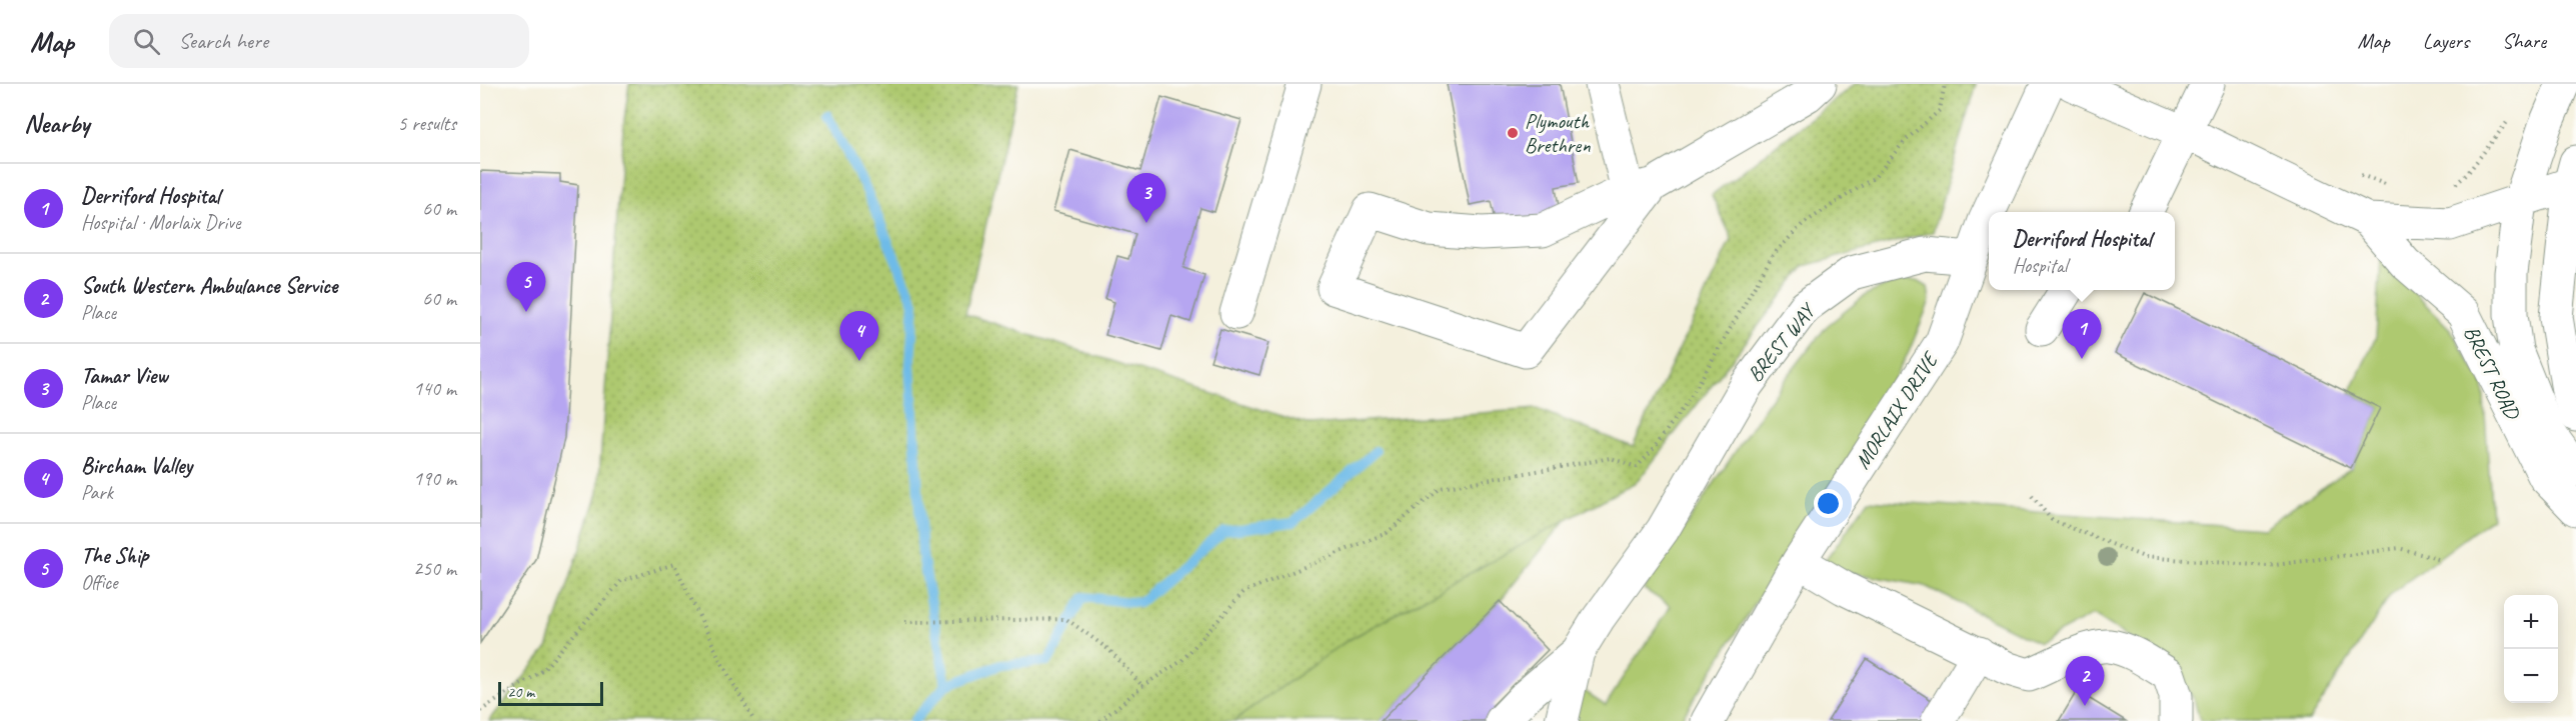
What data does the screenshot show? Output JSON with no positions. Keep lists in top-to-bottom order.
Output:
{
  "streets": {
    "main road": ["BREST WAY", "BREST ROAD", "MORLAIX DRIVE"]
  },
  "crossings": [
    ["BREST WAY", "MORLAIX DRIVE"]
  ],
  "places": ["Plymouth Brethren"],
  "scale_bar": "20 m",
  "page": {
    "header": "Map",
    "search": "Search here",
    "nav": ["Map", "Layers", "Share"],
    "heading": ["Nearby", "5 results"],
    "list": [
      {
        "mark": "1",
        "name": "Derriford Hospital",
        "note": "Hospital · Morlaix Drive",
        "value": "60 m"
      },
      {
        "mark": "2",
        "name": "South Western Ambulance Service",
        "note": "Place",
        "value": "60 m"
      },
      {
        "mark": "3",
        "name": "Tamar View",
        "note": "Place",
        "value": "140 m"
      },
      {
        "mark": "4",
        "name": "Bircham Valley",
        "note": "Park",
        "value": "190 m"
      },
      {
        "mark": "5",
        "name": "The Ship",
        "note": "Office",
        "value": "250 m"
      }
    ],
    "pins": [
      "3",
      "5",
      "1",
      "4",
      "2"
    ],
    "popup": ["Derriford Hospital", "Hospital"],
    "map_buttons": ["+", "−"],
    "scale": "20 m"
  }
}
